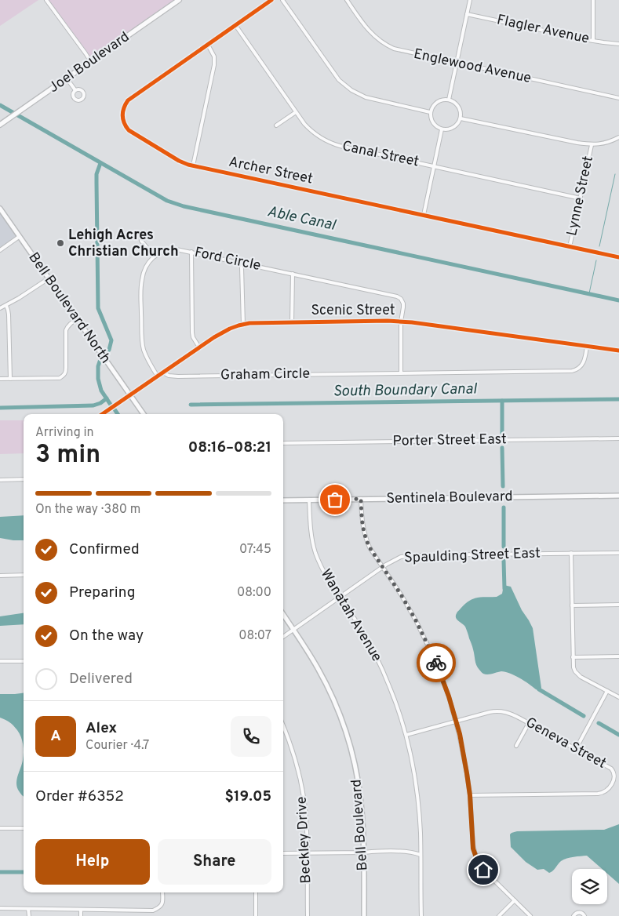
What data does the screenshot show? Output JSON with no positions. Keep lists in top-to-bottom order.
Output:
{
  "streets": {
    "main road": ["Joel Boulevard"],
    "street": [
      "Flagler Avenue",
      "Englewood Avenue",
      "Canal Street",
      "Archer Street",
      "Lynne Street",
      "Ford Circle",
      "Bell Boulevard North",
      "Scenic Street",
      "Graham Circle",
      "Porter Street East",
      "Sentinela Boulevard",
      "Spaulding Street East",
      "Wanatah Avenue",
      "Geneva Street",
      "Bell Boulevard",
      "Beckley Drive"
    ]
  },
  "crossings": [
    ["Canal Street", "Archer Street"],
    ["Canal Street", "Lynne Street"],
    ["Archer Street", "Lynne Street"],
    ["Ford Circle", "Scenic Street"],
    ["Bell Boulevard North", "Scenic Street"],
    ["Scenic Street", "Graham Circle"],
    ["Sentinela Boulevard", "Wanatah Avenue"],
    ["Spaulding Street East", "Wanatah Avenue"],
    ["Spaulding Street East", "Bell Boulevard"],
    ["Wanatah Avenue", "Geneva Street"]
  ],
  "water": ["Able Canal", "South Boundary Canal"],
  "places": ["Lehigh Acres Christian Church"],
  "page": {
    "heading": ["3 min", "Arriving in", "08:16–08:21"],
    "panel": [
      "Alex",
      "Courier · 4.7",
      "Order #6352",
      "$19.05"
    ],
    "bar": "On the way · 380 m",
    "list": [
      ["Confirmed", "07:45"],
      ["Preparing", "08:00"],
      ["On the way", "08:07"],
      "Delivered"
    ],
    "round": "A",
    "buttons": ["Help", "Share"]
  }
}
